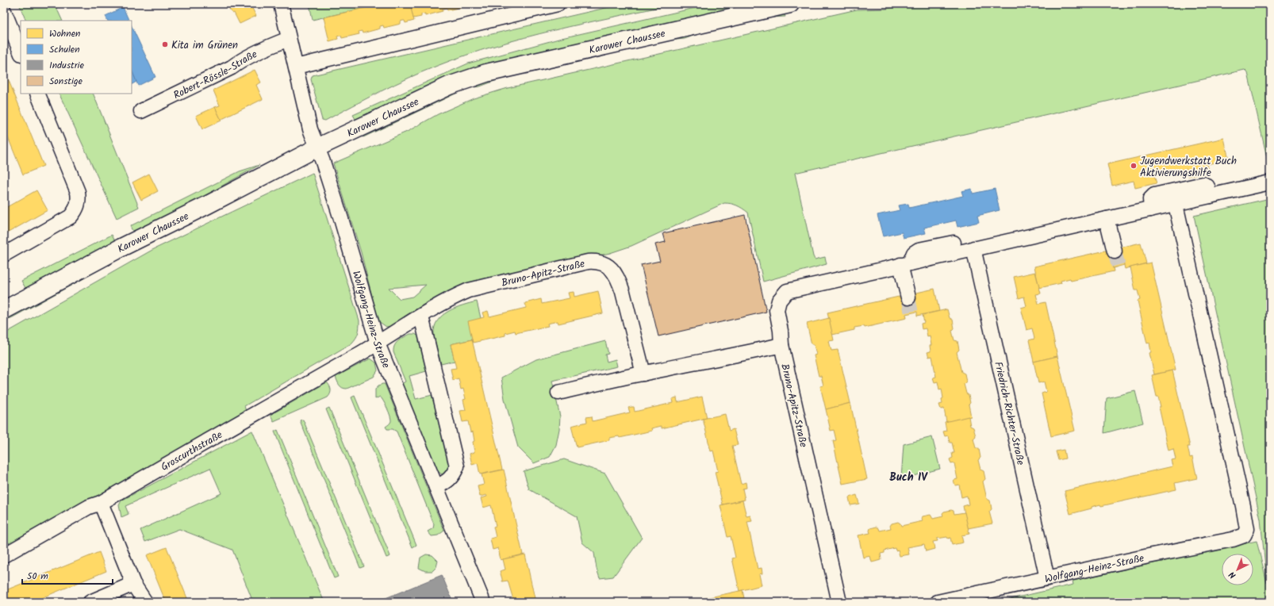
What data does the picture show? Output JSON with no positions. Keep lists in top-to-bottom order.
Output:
{
  "streets": {
    "main road": ["Karower Chaussee"],
    "street": [
      "Robert-Rössle-Straße",
      "Bruno-Apitz-Straße",
      "Wolfgang-Heinz-Straße",
      "Friedrich-Richter-Straße",
      "Groscurthstraße"
    ]
  },
  "crossings": [
    ["Karower Chaussee", "Wolfgang-Heinz-Straße"],
    ["Bruno-Apitz-Straße", "Wolfgang-Heinz-Straße"],
    ["Bruno-Apitz-Straße", "Groscurthstraße"],
    ["Wolfgang-Heinz-Straße", "Friedrich-Richter-Straße"],
    ["Wolfgang-Heinz-Straße", "Groscurthstraße"]
  ],
  "districts": ["Buch IV"],
  "places": ["Kita im Grünen", "Jugendwerkstatt Buch Aktivierungshilfe"],
  "legend": [
    "Wohnen",
    "Schulen",
    "Industrie",
    "Sonstige"
  ],
  "scale_bar": "50 m",
  "north": "bottom left"
}
